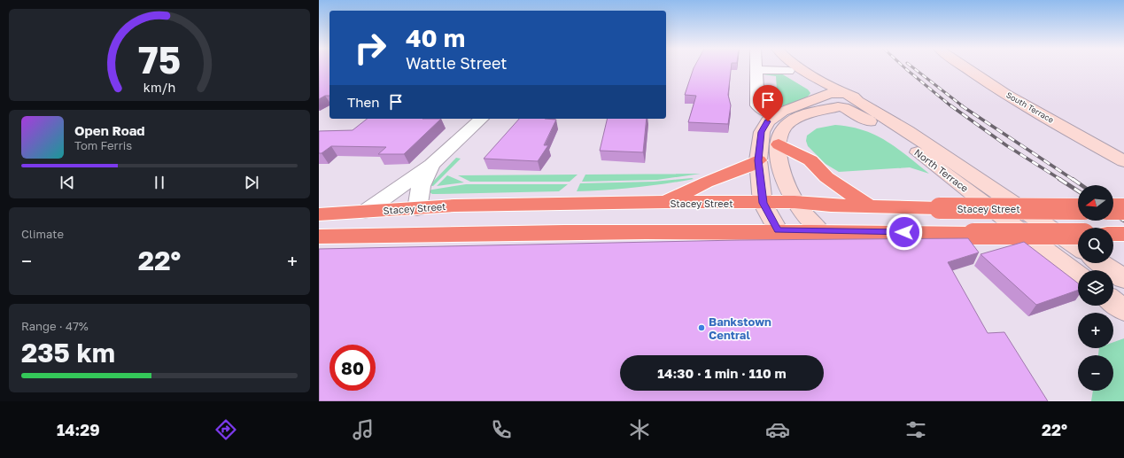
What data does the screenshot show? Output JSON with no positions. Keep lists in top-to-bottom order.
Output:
{
  "streets": {
    "highway": ["Stacey Street"],
    "main road": ["South Terrace", "North Terrace"]
  },
  "places": ["Bankstown Central"],
  "north": "left",
  "page": {
    "turn": ["40 m", "Wattle Street"],
    "then": "Then",
    "song": ["Open Road", "Tom Ferris"],
    "map_buttons": ["+", "−"],
    "tile": [
      "Climate",
      ["Range · 47%", "235 km"]
    ],
    "heat": ["−", "22°", "+"],
    "limit": "80",
    "trip": "14:30 · 1 min · 110 m",
    "tabs": ["14:29", "22°"],
    "gauge": ["75", "km/h"]
  }
}
